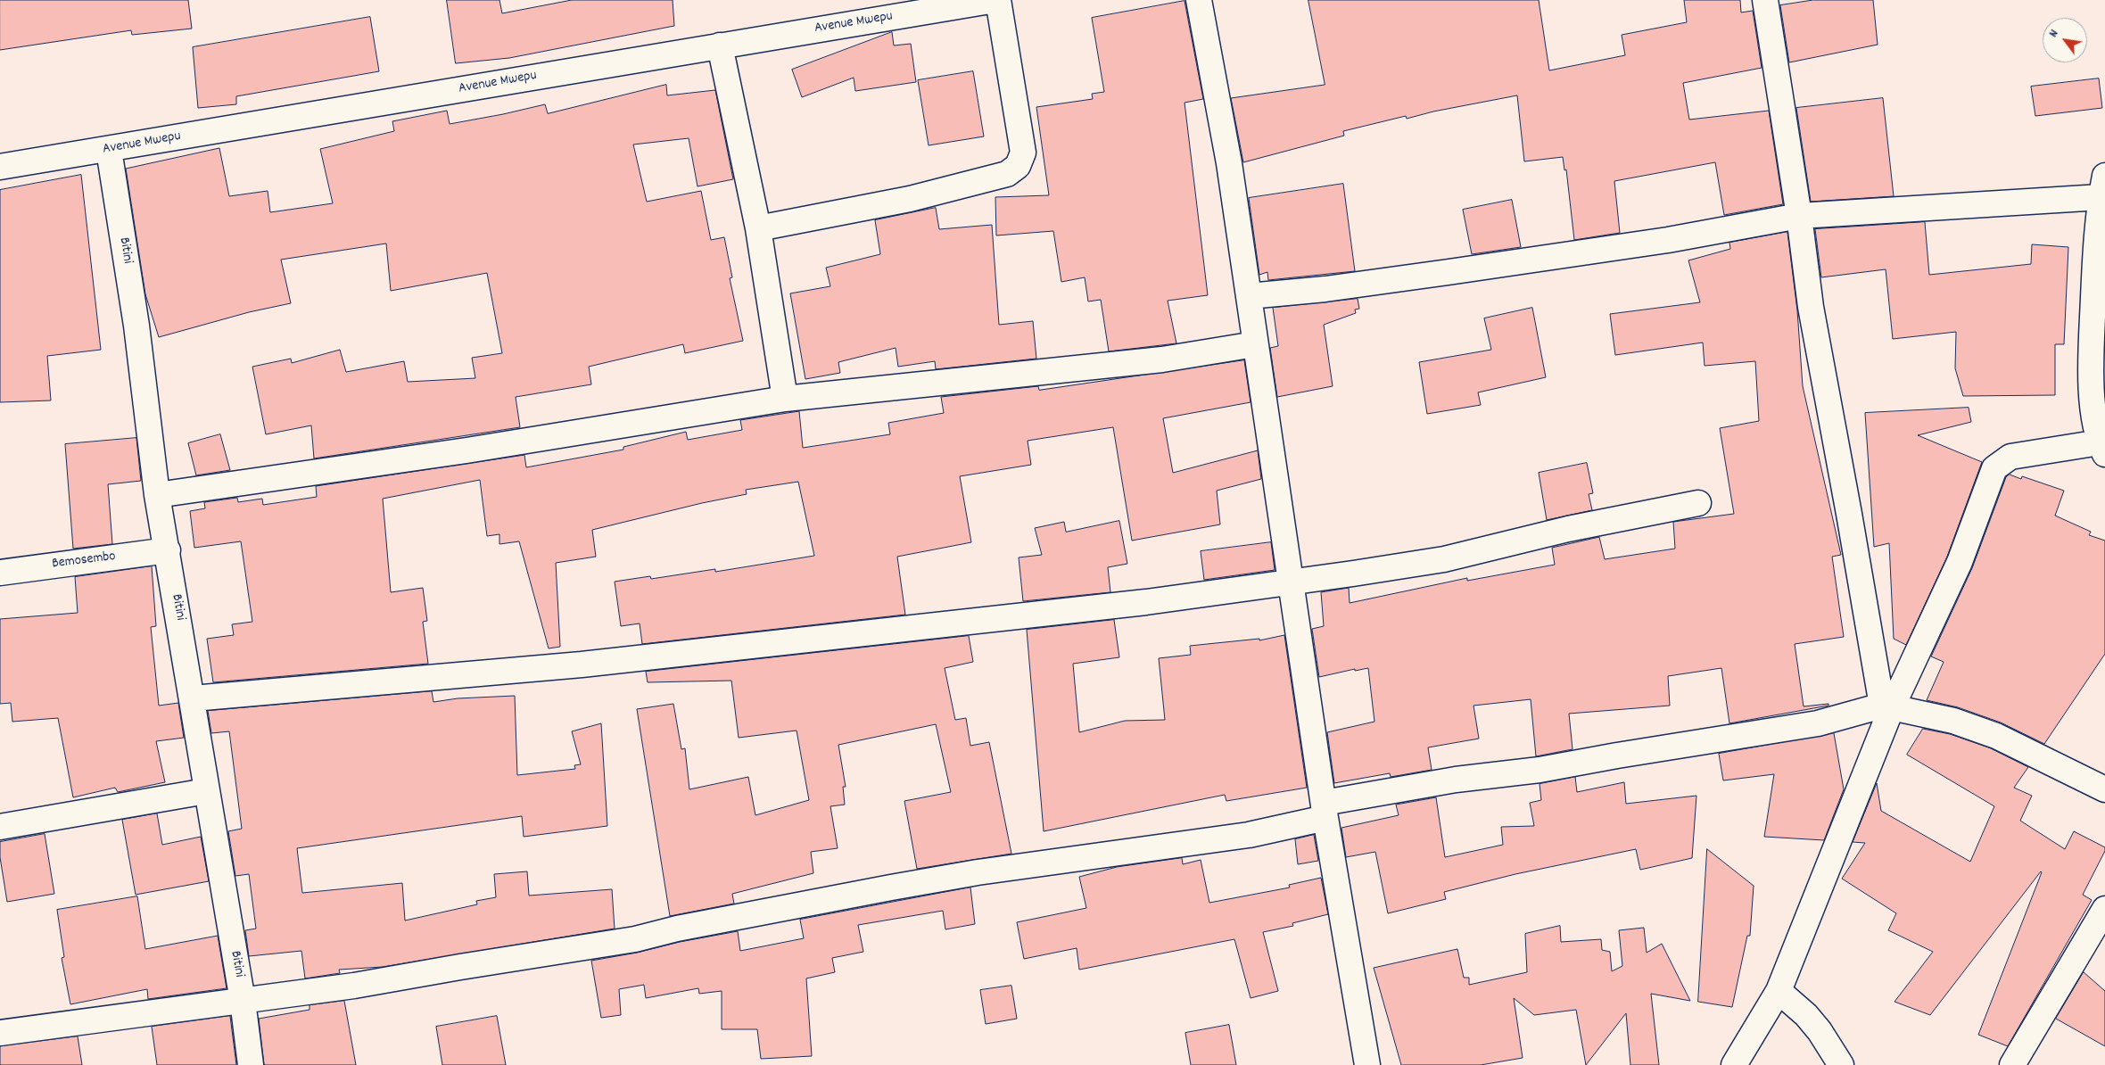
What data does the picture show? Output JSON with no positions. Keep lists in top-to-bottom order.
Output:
{
  "streets": {
    "street": ["Avenue Mwepu", "Bitini", "Bemosembo"]
  },
  "crossings": [
    ["Avenue Mwepu", "Bitini"],
    ["Bitini", "Bemosembo"]
  ],
  "north": "top left"
}
